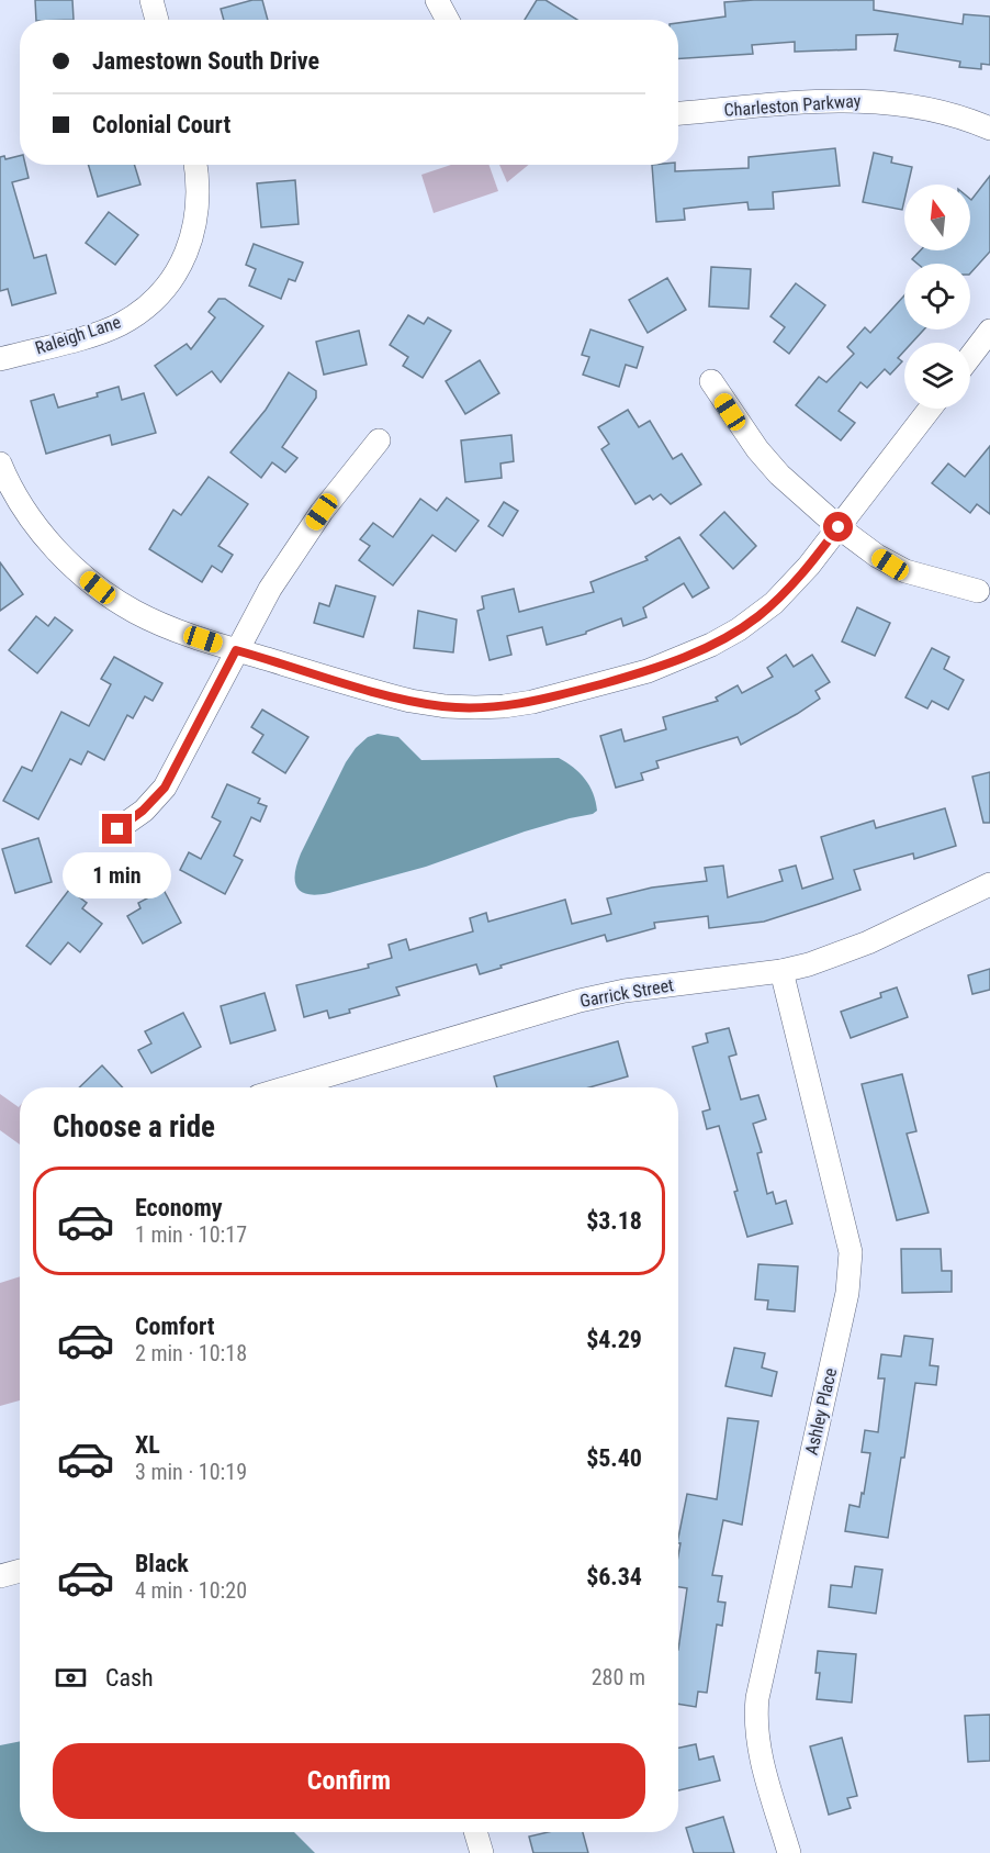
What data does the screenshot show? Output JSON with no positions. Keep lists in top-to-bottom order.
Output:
{
  "streets": {
    "street": [
      "Charleston Parkway",
      "Raleigh Lane",
      "Garrick Street",
      "Ashley Place"
    ]
  },
  "crossings": [
    ["Garrick Street", "Ashley Place"]
  ],
  "north": "top",
  "page": {
    "banner": ["Jamestown South Drive", "Colonial Court"],
    "bubble": "1 min",
    "heading": "Choose a ride",
    "list": [
      {
        "name": "Economy",
        "note": "1 min · 10:17",
        "value": "$3.18"
      },
      {
        "name": "Comfort",
        "note": "2 min · 10:18",
        "value": "$4.29"
      },
      {
        "name": "XL",
        "note": "3 min · 10:19",
        "value": "$5.40"
      },
      {
        "name": "Black",
        "note": "4 min · 10:20",
        "value": "$6.34"
      }
    ],
    "pay": ["Cash", "280 m"],
    "buttons": "Confirm"
  }
}
